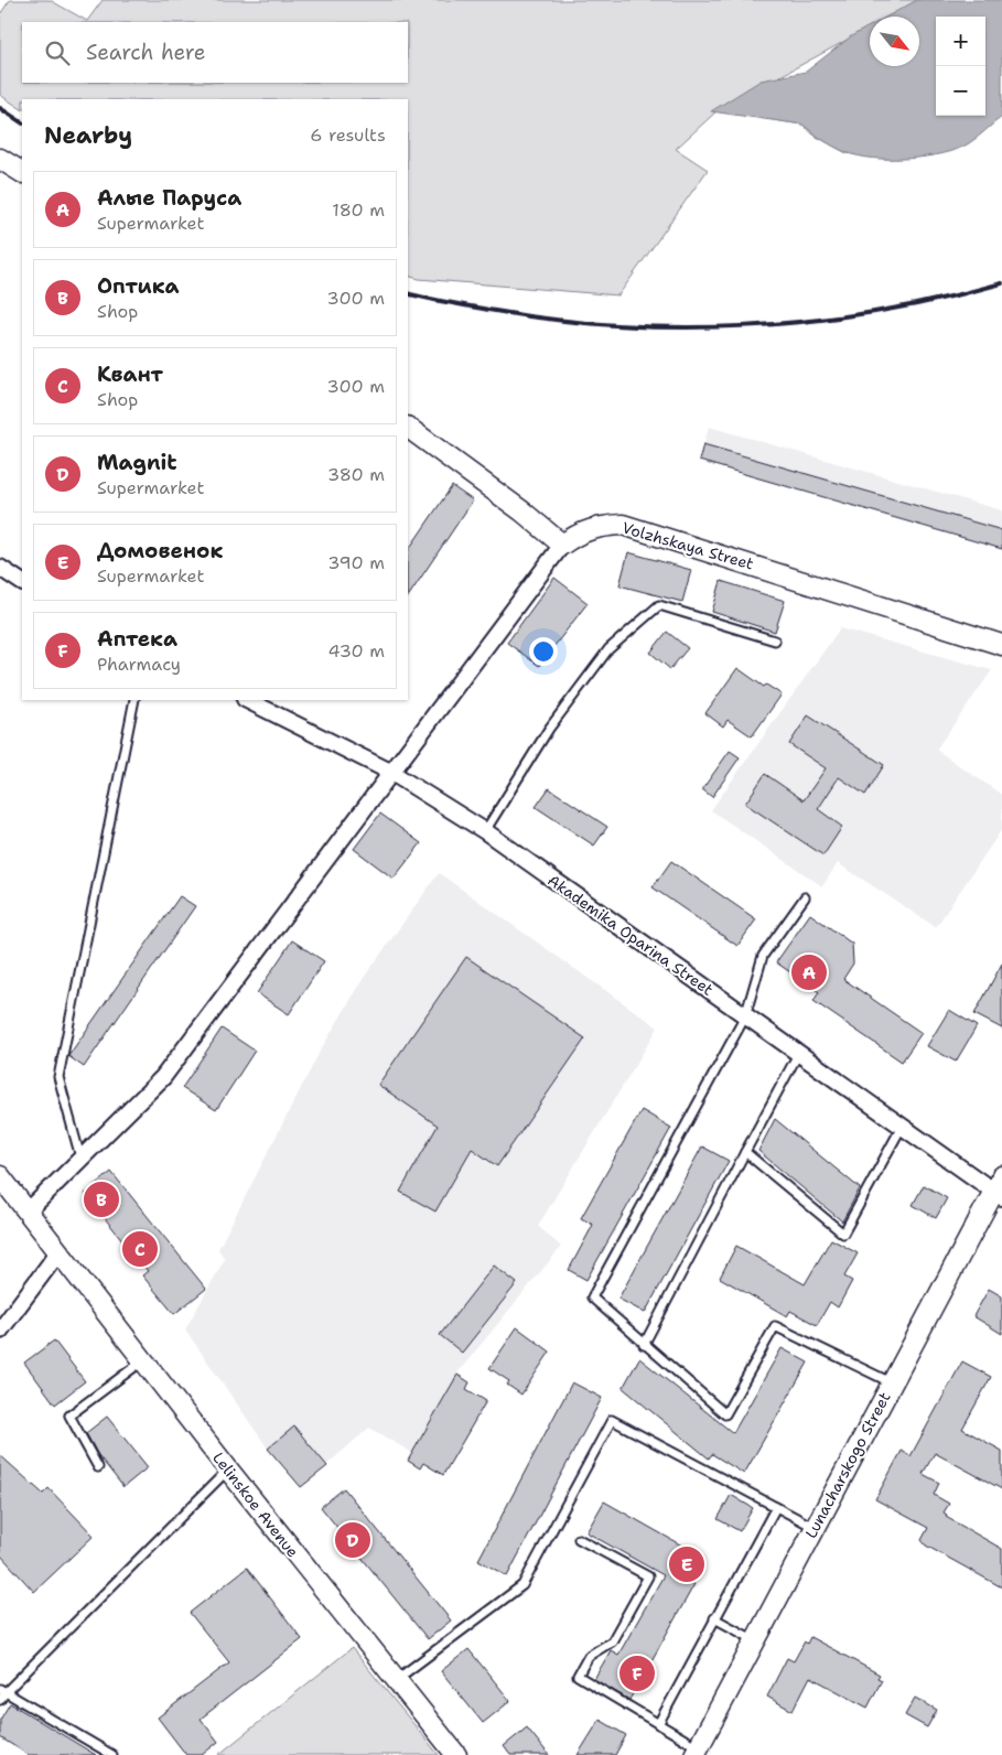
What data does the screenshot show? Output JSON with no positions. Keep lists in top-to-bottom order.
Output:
{
  "streets": {
    "street": [
      "Volzhskaya Street",
      "Akademika Oparina Street",
      "Lunacharskogo Street",
      "Lelinskoe Avenue"
    ]
  },
  "crossings": [
    ["Akademika Oparina Street", "Lunacharskogo Street"]
  ],
  "north": "bottom right",
  "page": {
    "map_buttons": ["+", "−"],
    "search": "Search here",
    "heading": ["Nearby", "6 results"],
    "list": [
      {
        "mark": "A",
        "name": "Алые Паруса",
        "note": "Supermarket",
        "value": "180 m"
      },
      {
        "mark": "B",
        "name": "Оптика",
        "note": "Shop",
        "value": "300 m"
      },
      {
        "mark": "C",
        "name": "Квант",
        "note": "Shop",
        "value": "300 m"
      },
      {
        "mark": "D",
        "name": "Magnit",
        "note": "Supermarket",
        "value": "380 m"
      },
      {
        "mark": "E",
        "name": "Домовенок",
        "note": "Supermarket",
        "value": "390 m"
      },
      {
        "mark": "F",
        "name": "Аптека",
        "note": "Pharmacy",
        "value": "430 m"
      }
    ],
    "pins": [
      "A",
      "B",
      "C",
      "D",
      "E",
      "F"
    ]
  }
}
